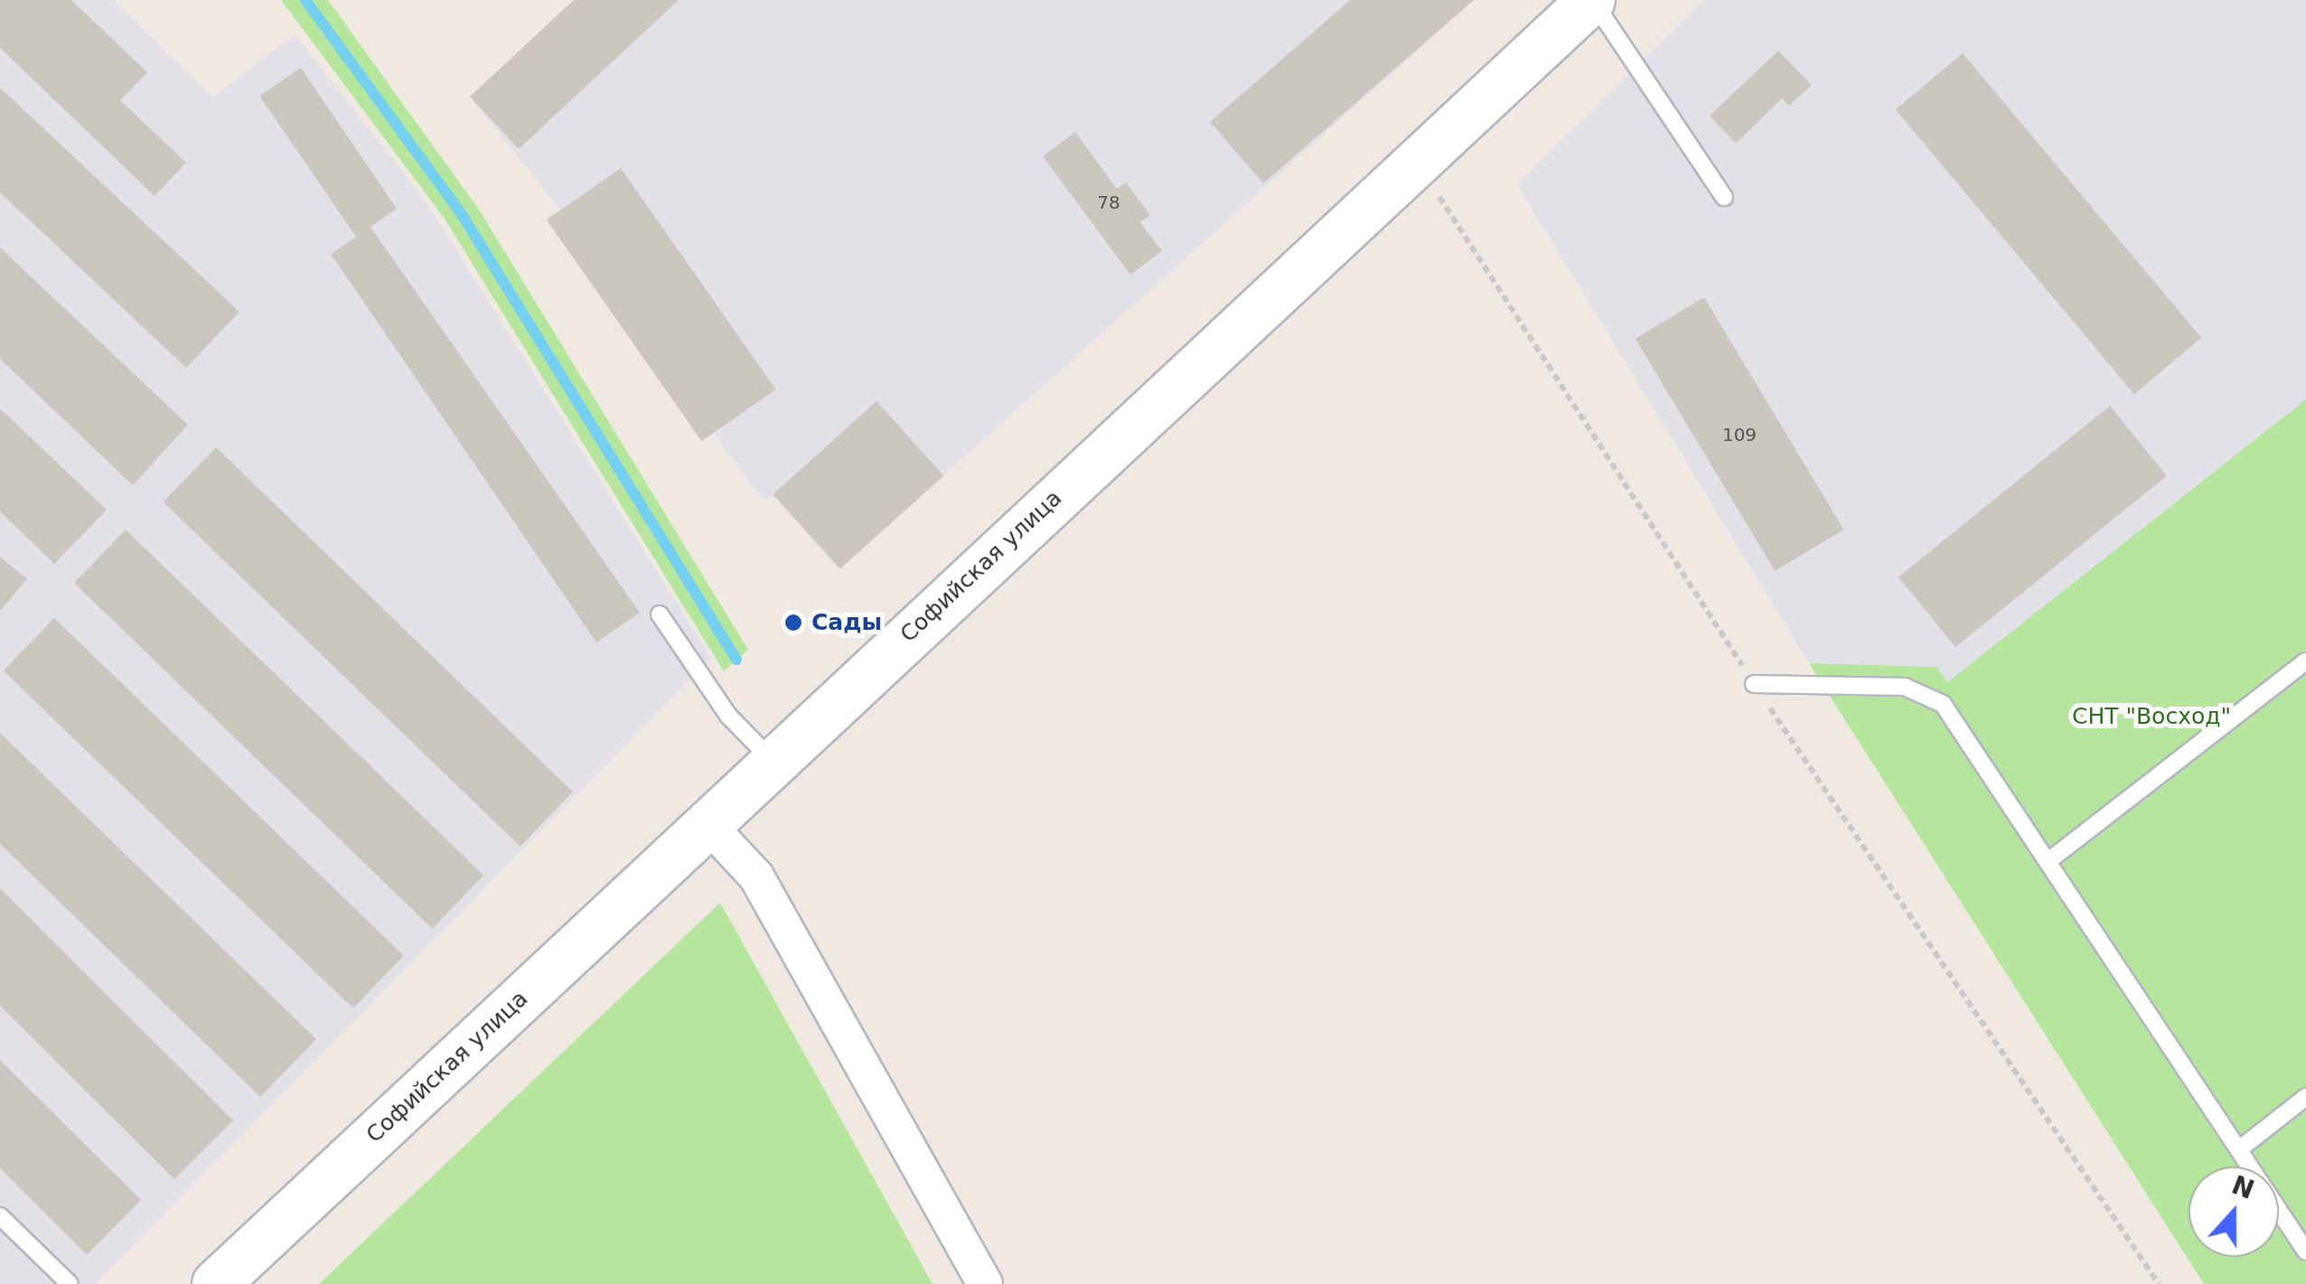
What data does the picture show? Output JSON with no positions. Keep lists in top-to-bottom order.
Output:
{
  "streets": {
    "main road": ["Софийская улица"]
  },
  "parks": ["СНТ \"Восход\""],
  "places": ["Сады"],
  "house_numbers": ["78", "109"],
  "north": "top"
}
